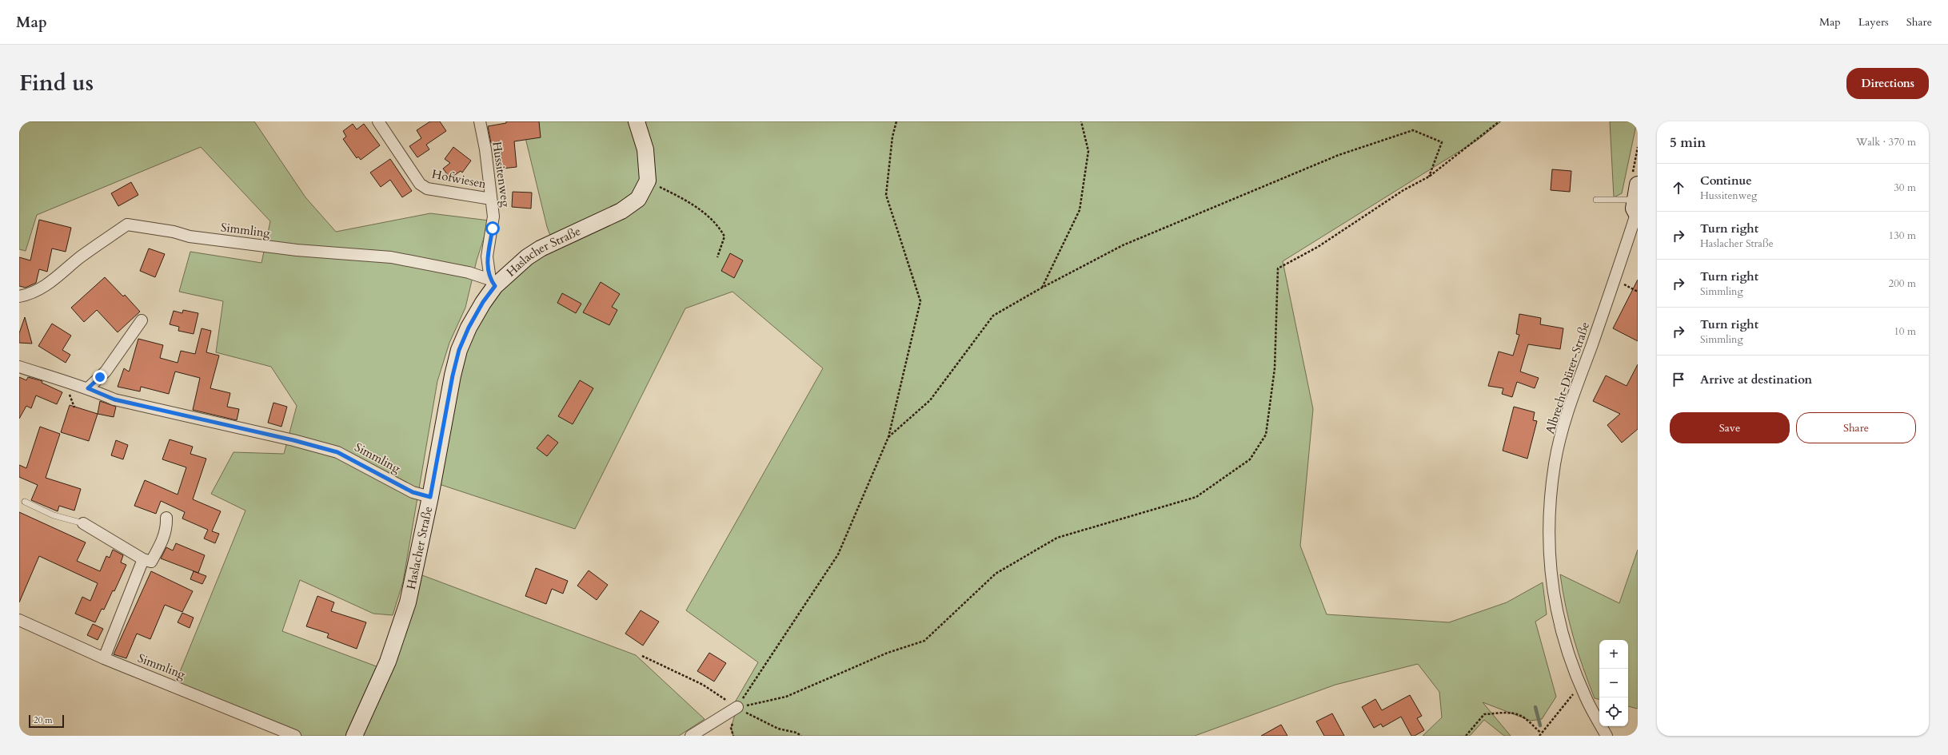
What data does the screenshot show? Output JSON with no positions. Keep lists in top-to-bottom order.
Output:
{
  "streets": {
    "street": [
      "Hussitenweg",
      "Hofwiesen",
      "Simmling",
      "Haslacher Straße",
      "Albrecht-Dürer-Straße"
    ]
  },
  "crossings": [
    ["Hussitenweg", "Hofwiesen"],
    ["Hussitenweg", "Simmling"],
    ["Hussitenweg", "Haslacher Straße"],
    ["Simmling", "Haslacher Straße"]
  ],
  "scale_bar": "20 m",
  "page": {
    "header": "Map",
    "nav": ["Map", "Layers", "Share"],
    "title": "Find us",
    "buttons": [
      "Directions",
      ["Save", "Share"]
    ],
    "heading": ["5 min", "Walk · 370 m"],
    "list": [
      ["Continue", "Hussitenweg", "30 m"],
      ["Turn right", "Haslacher Straße", "130 m"],
      ["Turn right", "Simmling", "200 m"],
      ["Turn right", "Simmling", "10 m"],
      "Arrive at destination"
    ],
    "map_buttons": ["+", "−"],
    "scale": "20 m"
  }
}
